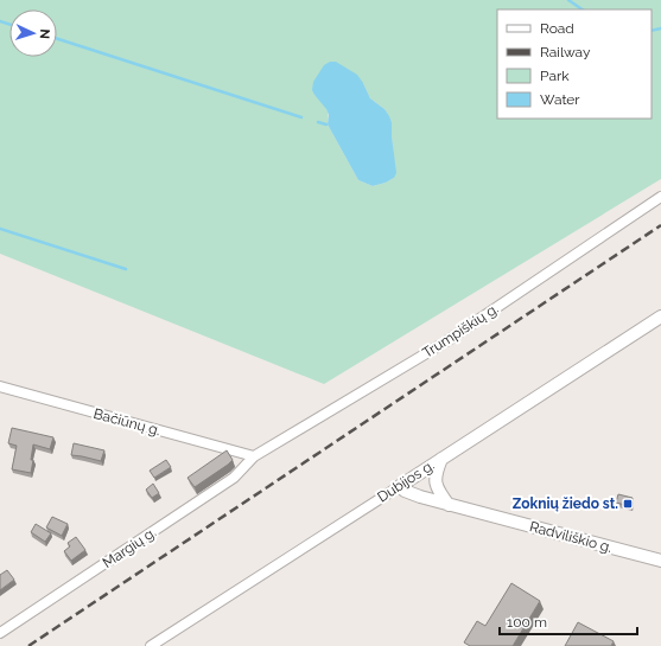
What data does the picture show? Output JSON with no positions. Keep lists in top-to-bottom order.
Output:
{
  "streets": {
    "main road": ["Dubijos g.", "Radviliškio g."],
    "street": ["Trumpiškių g.", "Bačiūnų g.", "Margių g."]
  },
  "crossings": [
    ["Trumpiškių g.", "Bačiūnų g."],
    ["Trumpiškių g.", "Margių g."],
    ["Bačiūnų g.", "Margių g."],
    ["Dubijos g.", "Radviliškio g."]
  ],
  "places": {
    "transit": ["Zoknių žiedo st."]
  },
  "legend": [
    "Road",
    "Railway",
    "Park",
    "Water"
  ],
  "scale_bar": "100 m",
  "north": "right"
}
